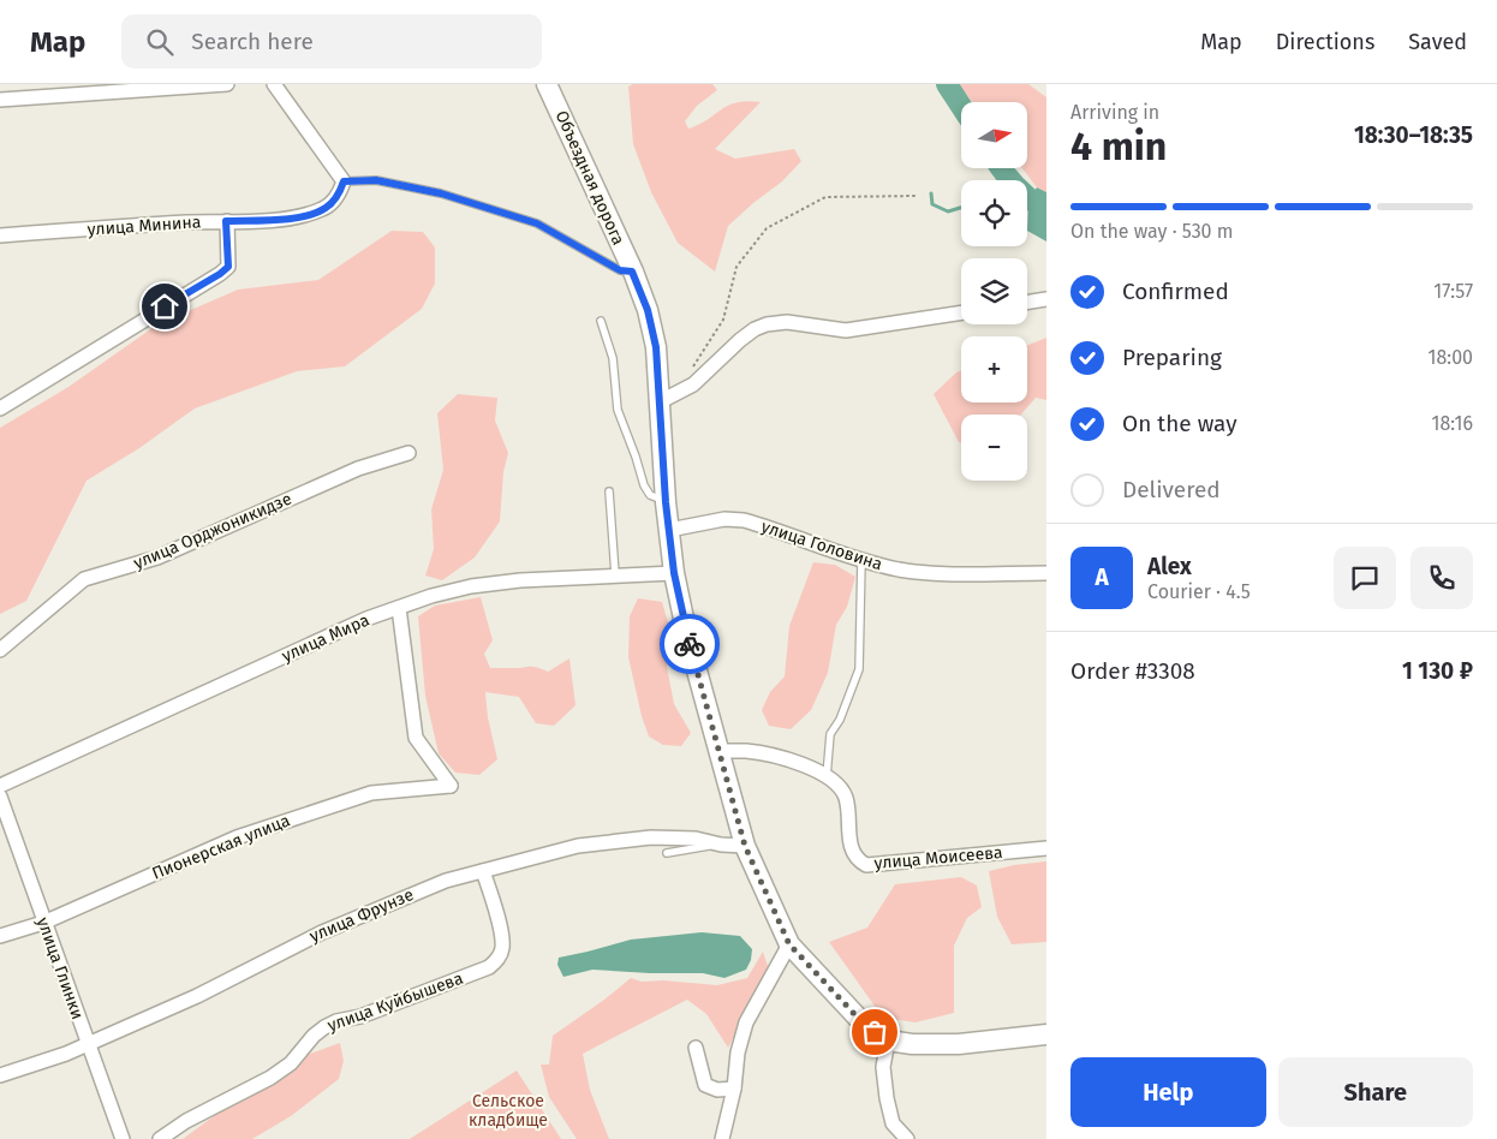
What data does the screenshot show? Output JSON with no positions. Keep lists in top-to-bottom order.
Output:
{
  "streets": {
    "main road": ["Объездная дорога"],
    "street": [
      "улица Минина",
      "улица Орджоникидзе",
      "улица Головина",
      "улица Мира",
      "Пионерская улица",
      "улица Моисеева",
      "улица Фрунзе",
      "улица Глинки",
      "улица Куйбышева"
    ]
  },
  "crossings": [
    ["Объездная дорога", "улица Головина"],
    ["Объездная дорога", "улица Мира"],
    ["Объездная дорога", "улица Моисеева"],
    ["Объездная дорога", "улица Фрунзе"],
    ["улица Мира", "Пионерская улица"],
    ["Пионерская улица", "улица Глинки"],
    ["улица Фрунзе", "улица Глинки"],
    ["улица Фрунзе", "улица Куйбышева"]
  ],
  "parks": ["Сельское кладбище"],
  "north": "right",
  "page": {
    "header": "Map",
    "search": "Search here",
    "nav": ["Map", "Directions", "Saved"],
    "heading": ["4 min", "Arriving in", "18:30–18:35"],
    "panel": [
      "Alex",
      "Courier · 4.5",
      "Order #3308",
      "1 130 ₽"
    ],
    "map_buttons": ["+", "−"],
    "bar": "On the way · 530 m",
    "list": [
      ["Confirmed", "17:57"],
      ["Preparing", "18:00"],
      ["On the way", "18:16"],
      "Delivered"
    ],
    "round": "A",
    "buttons": ["Help", "Share"]
  }
}
